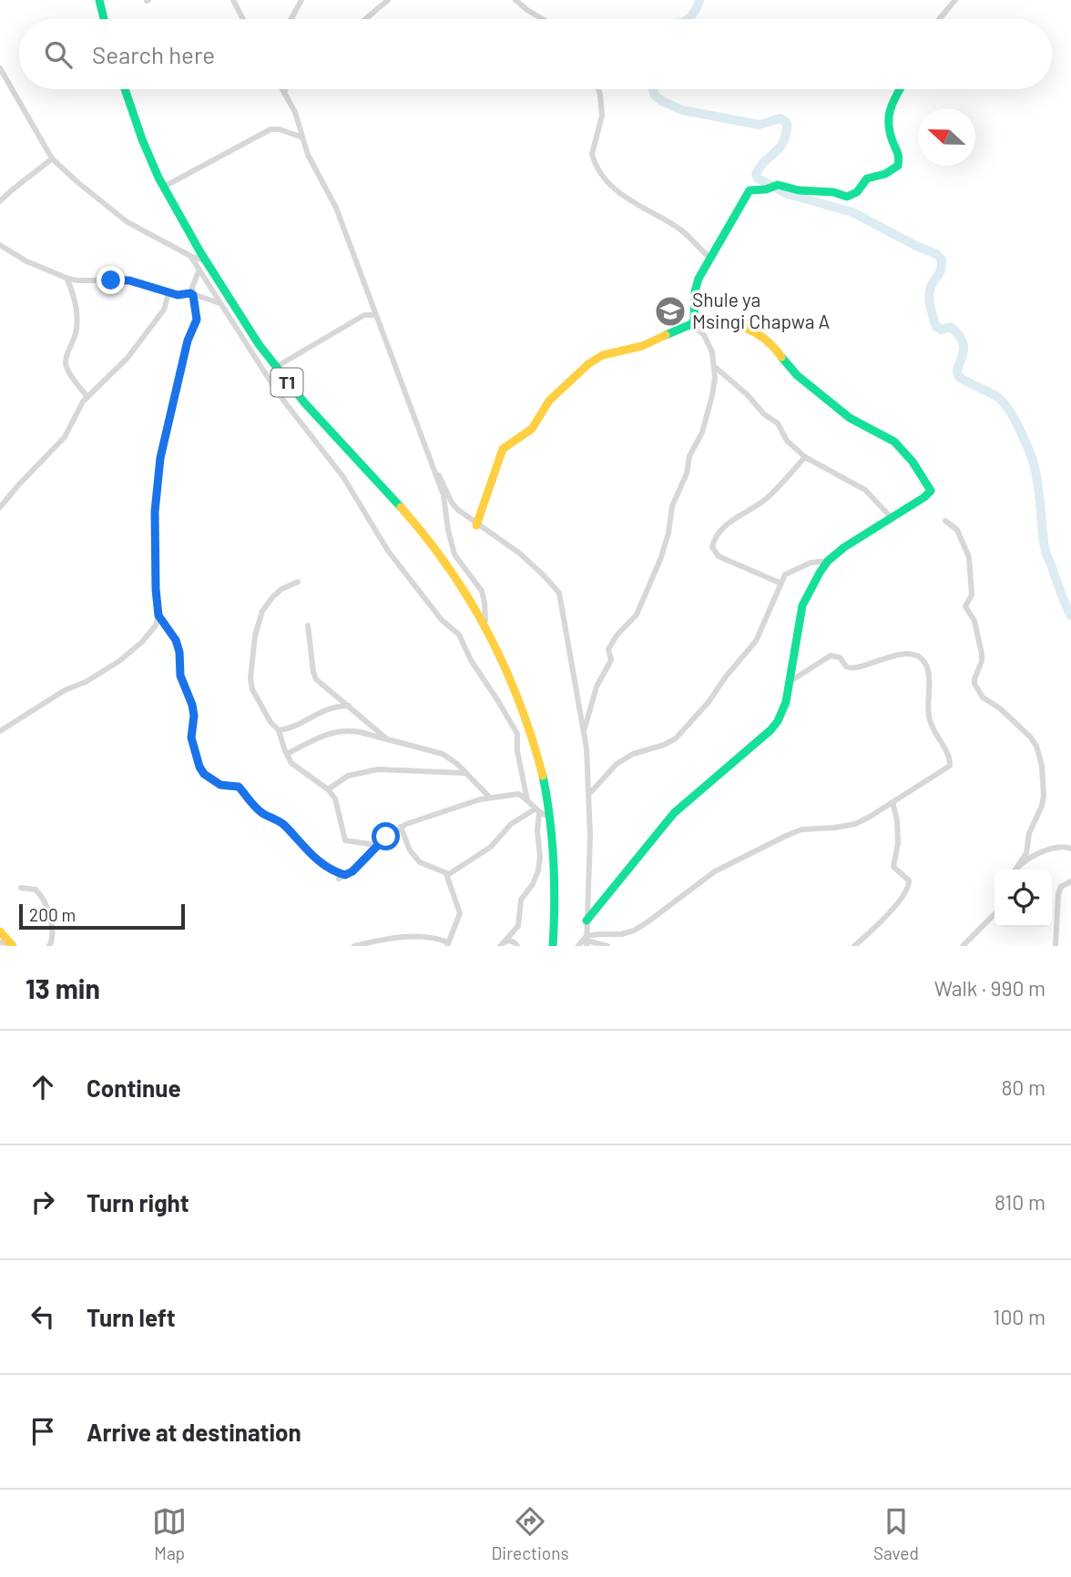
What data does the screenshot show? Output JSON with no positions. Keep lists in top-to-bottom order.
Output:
{
  "streets": {
    "main road": ["T1"]
  },
  "places": {
    "school or university": ["Shule ya Msingi Chapwa A"]
  },
  "scale_bar": "200 m",
  "north": "left",
  "page": {
    "search": "Search here",
    "scale": "200 m",
    "heading": ["13 min", "Walk · 990 m"],
    "list": [
      ["Continue", "80 m"],
      ["Turn right", "810 m"],
      ["Turn left", "100 m"],
      "Arrive at destination"
    ],
    "nav": ["Map", "Directions", "Saved"]
  }
}
